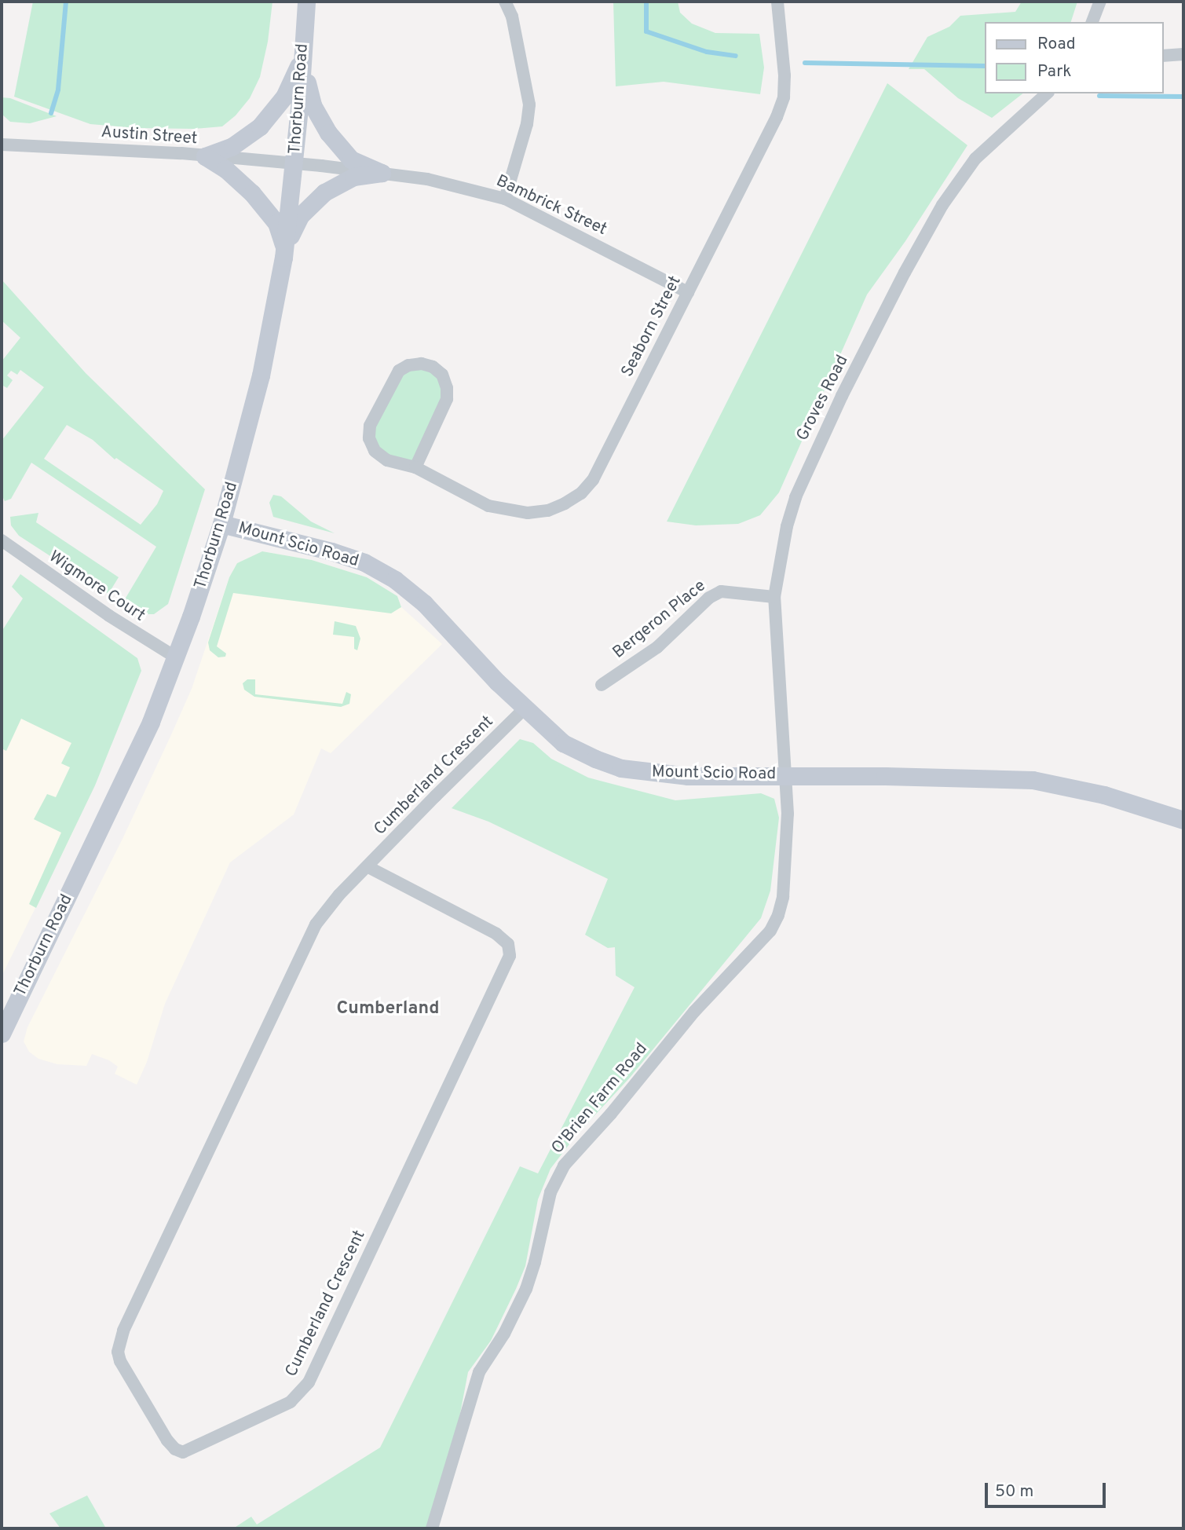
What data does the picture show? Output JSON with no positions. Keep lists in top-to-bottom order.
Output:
{
  "streets": {
    "main road": ["Thorburn Road", "Mount Scio Road"],
    "street": [
      "Austin Street",
      "Bambrick Street",
      "Seaborn Street",
      "Groves Road",
      "Wigmore Court",
      "Bergeron Place",
      "Cumberland Crescent",
      "O'Brien Farm Road"
    ]
  },
  "crossings": [
    ["Thorburn Road", "Austin Street"],
    ["Thorburn Road", "Bambrick Street"],
    ["Thorburn Road", "Mount Scio Road"],
    ["Thorburn Road", "Wigmore Court"],
    ["Austin Street", "Bambrick Street"],
    ["Bambrick Street", "Seaborn Street"],
    ["Groves Road", "Mount Scio Road"],
    ["Groves Road", "Bergeron Place"],
    ["Groves Road", "O'Brien Farm Road"],
    ["Mount Scio Road", "Cumberland Crescent"],
    ["Mount Scio Road", "O'Brien Farm Road"]
  ],
  "districts": ["Cumberland"],
  "legend": ["Road", "Park"],
  "scale_bar": "50 m"
}
